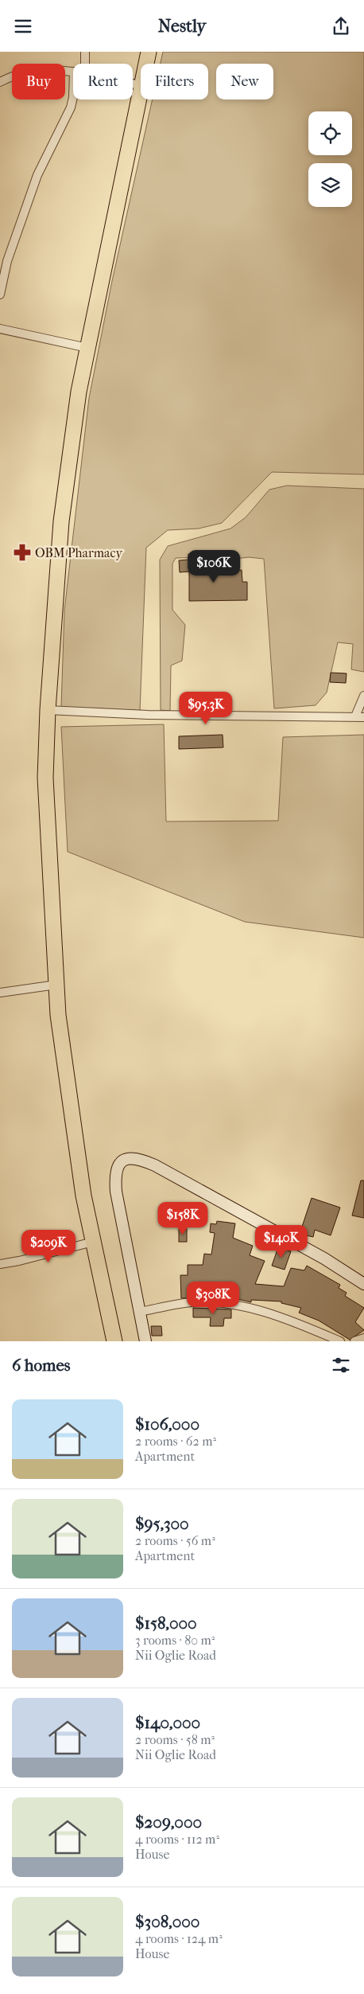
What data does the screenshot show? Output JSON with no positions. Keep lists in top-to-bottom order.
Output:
{
  "places": {
    "pharmacy": ["OBM Pharmacy"]
  },
  "page": {
    "header": "Nestly",
    "chip": [
      "Buy",
      "Rent",
      "Filters",
      "New"
    ],
    "price": [
      "$106K",
      "$95.3K",
      "$158K",
      "$140K",
      "$209K",
      "$308K"
    ],
    "heading": "6 homes",
    "list": [
      {
        "name": "$106,000",
        "note": "2 rooms · 62 m² · Apartment"
      },
      {
        "name": "$95,300",
        "note": "2 rooms · 56 m² · Apartment"
      },
      {
        "name": "$158,000",
        "note": "3 rooms · 80 m² · Nii Oglie Road"
      },
      {
        "name": "$140,000",
        "note": "2 rooms · 58 m² · Nii Oglie Road"
      },
      {
        "name": "$209,000",
        "note": "4 rooms · 112 m² · House"
      },
      {
        "name": "$308,000",
        "note": "4 rooms · 124 m² · House"
      }
    ]
  }
}
